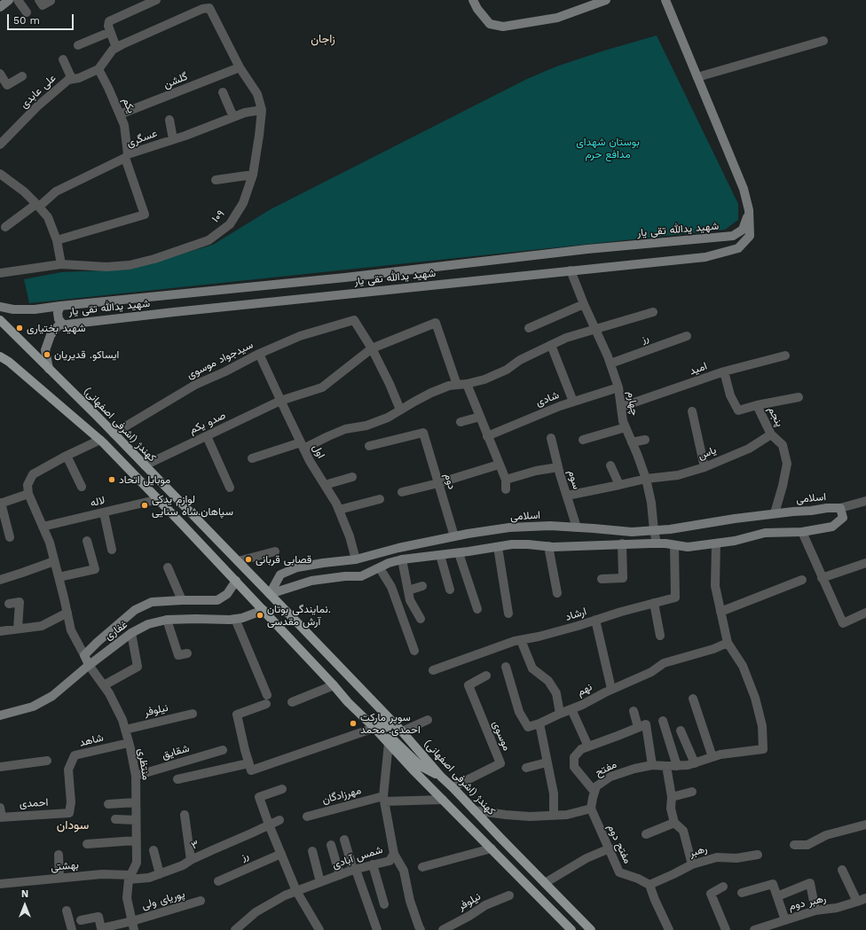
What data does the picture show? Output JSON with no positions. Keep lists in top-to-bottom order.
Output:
{
  "streets": {
    "main road": ["کهندژ (اشرفی اصفهانی)"],
    "street": [
      "گلشن",
      "علی عابدی",
      "یکم",
      "عسگری",
      "۱۰۹",
      "شهید یدالله تقی یار",
      "رز",
      "سیدجواد موسوی",
      "امید",
      "شادی",
      "چهارم",
      "پنجم",
      "صدو یکم",
      "اول",
      "یاس",
      "سوم",
      "دوم",
      "اسلامی",
      "لاله",
      "ارشاد",
      "غفاری",
      "نهم",
      "نیلوفر",
      "موسوی",
      "شاهد",
      "شقایق",
      "منتظری",
      "مفتح",
      "مهرزادگان",
      "احمدی",
      "مفتح دوم",
      "۳",
      "رهبر",
      "شمس آبادی",
      "بهشتی",
      "پوریای ولی",
      "رهبر دوم"
    ]
  },
  "crossings": [
    ["گلشن", "یکم"],
    ["گلشن", "۱۰۹"],
    ["علی عابدی", "یکم"],
    ["علی عابدی", "۱۰۹"],
    ["یکم", "عسگری"],
    ["عسگری", "۱۰۹"],
    ["شهید یدالله تقی یار", "چهارم"],
    ["شهید یدالله تقی یار", "کهندژ (اشرفی اصفهانی)"],
    ["رز", "چهارم"],
    ["سیدجواد موسوی", "صدو یکم"],
    ["سیدجواد موسوی", "کهندژ (اشرفی اصفهانی)"],
    ["سیدجواد موسوی", "اول"],
    ["امید", "چهارم"],
    ["امید", "پنجم"],
    ["شادی", "چهارم"],
    ["چهارم", "یاس"],
    ["چهارم", "اسلامی"],
    ["پنجم", "یاس"],
    ["پنجم", "اسلامی"],
    ["صدو یکم", "کهندژ (اشرفی اصفهانی)"],
    ["صدو یکم", "اول"],
    ["کهندژ (اشرفی اصفهانی)", "اسلامی"],
    ["کهندژ (اشرفی اصفهانی)", "موسوی"],
    ["اول", "اسلامی"],
    ["یاس", "سوم"],
    ["سوم", "اسلامی"],
    ["دوم", "اسلامی"],
    ["اسلامی", "ارشاد"],
    ["غفاری", "منتظری"],
    ["نهم", "مفتح"],
    ["نیلوفر", "منتظری"],
    ["شاهد", "منتظری"],
    ["شاهد", "احمدی"],
    ["شقایق", "منتظری"],
    ["منتظری", "۳"],
    ["منتظری", "بهشتی"],
    ["منتظری", "پوریای ولی"],
    ["مفتح", "مفتح دوم"],
    ["مهرزادگان", "شمس آبادی"],
    ["مفتح دوم", "رهبر"],
    ["۳", "بهشتی"]
  ],
  "districts": ["زاجان", "سودان"],
  "parks": ["بوستان شهدای مدافع حرم"],
  "places": [
    "شهید بختیاری",
    "ایساکو. قدیریان",
    "موبایل اتحاد",
    "لوازم یدکی سپاهان.شاه سنایی",
    "قصابی قربانی",
    "نمایندگی بوتان. آرش مقدسی",
    "سوپر مارکت احمدی. محمد"
  ],
  "scale_bar": "50 m",
  "north": "top"
}
